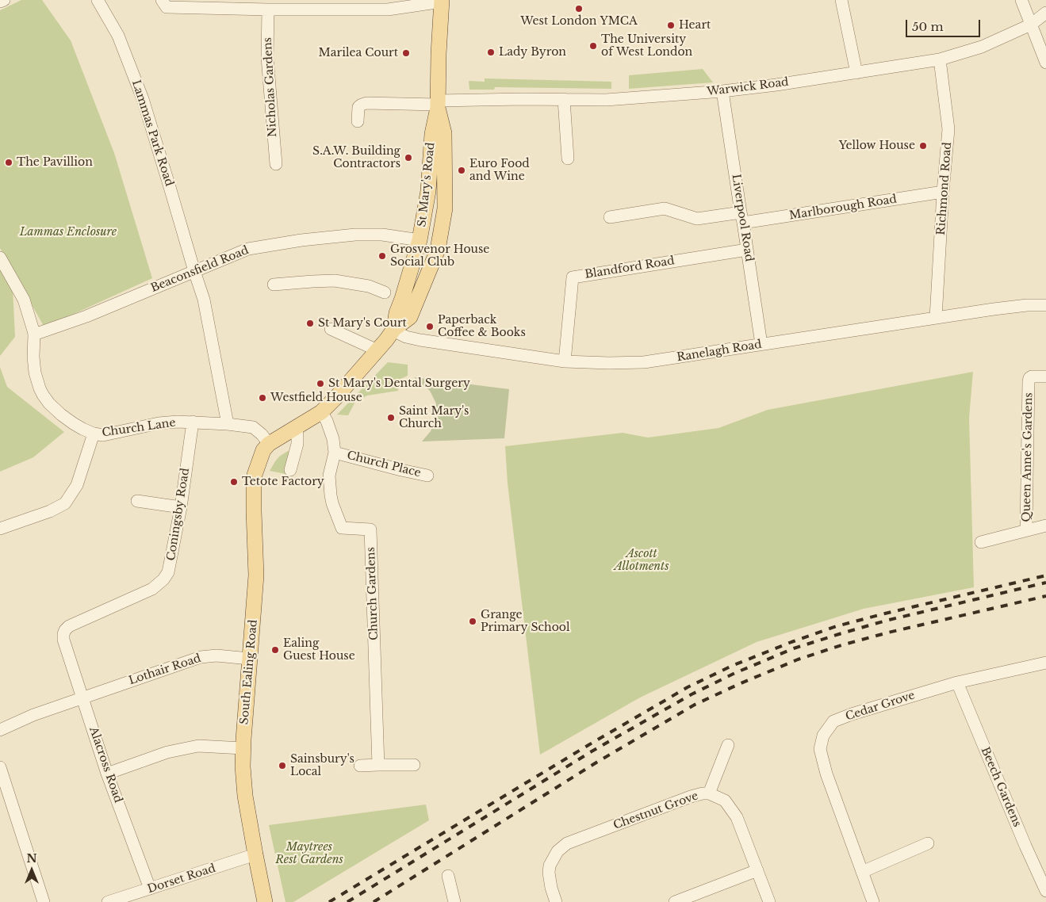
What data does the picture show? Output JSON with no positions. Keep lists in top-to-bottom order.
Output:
{
  "streets": {
    "main road": ["St Mary's Road", "South Ealing Road"],
    "street": [
      "Nicholas Gardens",
      "Warwick Road",
      "Lammas Park Road",
      "Richmond Road",
      "Marlborough Road",
      "Liverpool Road",
      "Blandford Road",
      "Beaconsfield Road",
      "Ranelagh Road",
      "Church Lane",
      "Queen Anne's Gardens",
      "Church Place",
      "Coningsby Road",
      "Church Gardens",
      "Lothair Road",
      "Cedar Grove",
      "Alacross Road",
      "Beech Gardens",
      "Chestnut Grove",
      "Dorset Road"
    ]
  },
  "crossings": [
    ["Warwick Road", "St Mary's Road"],
    ["Warwick Road", "Richmond Road"],
    ["Warwick Road", "Liverpool Road"],
    ["Lammas Park Road", "Beaconsfield Road"],
    ["Lammas Park Road", "Church Lane"],
    ["St Mary's Road", "Beaconsfield Road"],
    ["St Mary's Road", "Ranelagh Road"],
    ["St Mary's Road", "Church Lane"],
    ["St Mary's Road", "Church Place"],
    ["St Mary's Road", "South Ealing Road"],
    ["Richmond Road", "Marlborough Road"],
    ["Richmond Road", "Ranelagh Road"],
    ["Marlborough Road", "Liverpool Road"],
    ["Liverpool Road", "Blandford Road"],
    ["Liverpool Road", "Ranelagh Road"],
    ["Blandford Road", "Ranelagh Road"],
    ["Beaconsfield Road", "Church Lane"],
    ["Church Lane", "Coningsby Road"],
    ["Church Lane", "South Ealing Road"],
    ["Church Place", "Church Gardens"],
    ["Coningsby Road", "Alacross Road"],
    ["Lothair Road", "South Ealing Road"],
    ["Lothair Road", "Alacross Road"],
    ["South Ealing Road", "Dorset Road"],
    ["Cedar Grove", "Beech Gardens"],
    ["Alacross Road", "Dorset Road"]
  ],
  "parks": ["Lammas Enclosure", "Ascott Allotments", "Maytrees Rest Gardens"],
  "places": [
    "West London YMCA",
    "Heart",
    "The University of West London",
    "Lady Byron",
    "Marilea Court",
    "Yellow House",
    "S.A.W. Building Contractors",
    "The Pavillion",
    "Euro Food and Wine",
    "Grosvenor House Social Club",
    "St Mary's Court",
    "Paperback Coffee & Books",
    "St Mary's Dental Surgery",
    "Westfield House",
    "Saint Mary's Church",
    "Tetote Factory",
    "Grange Primary School",
    "Ealing Guest House",
    "Sainsbury's Local"
  ],
  "scale_bar": "50 m",
  "north": "top"
}
